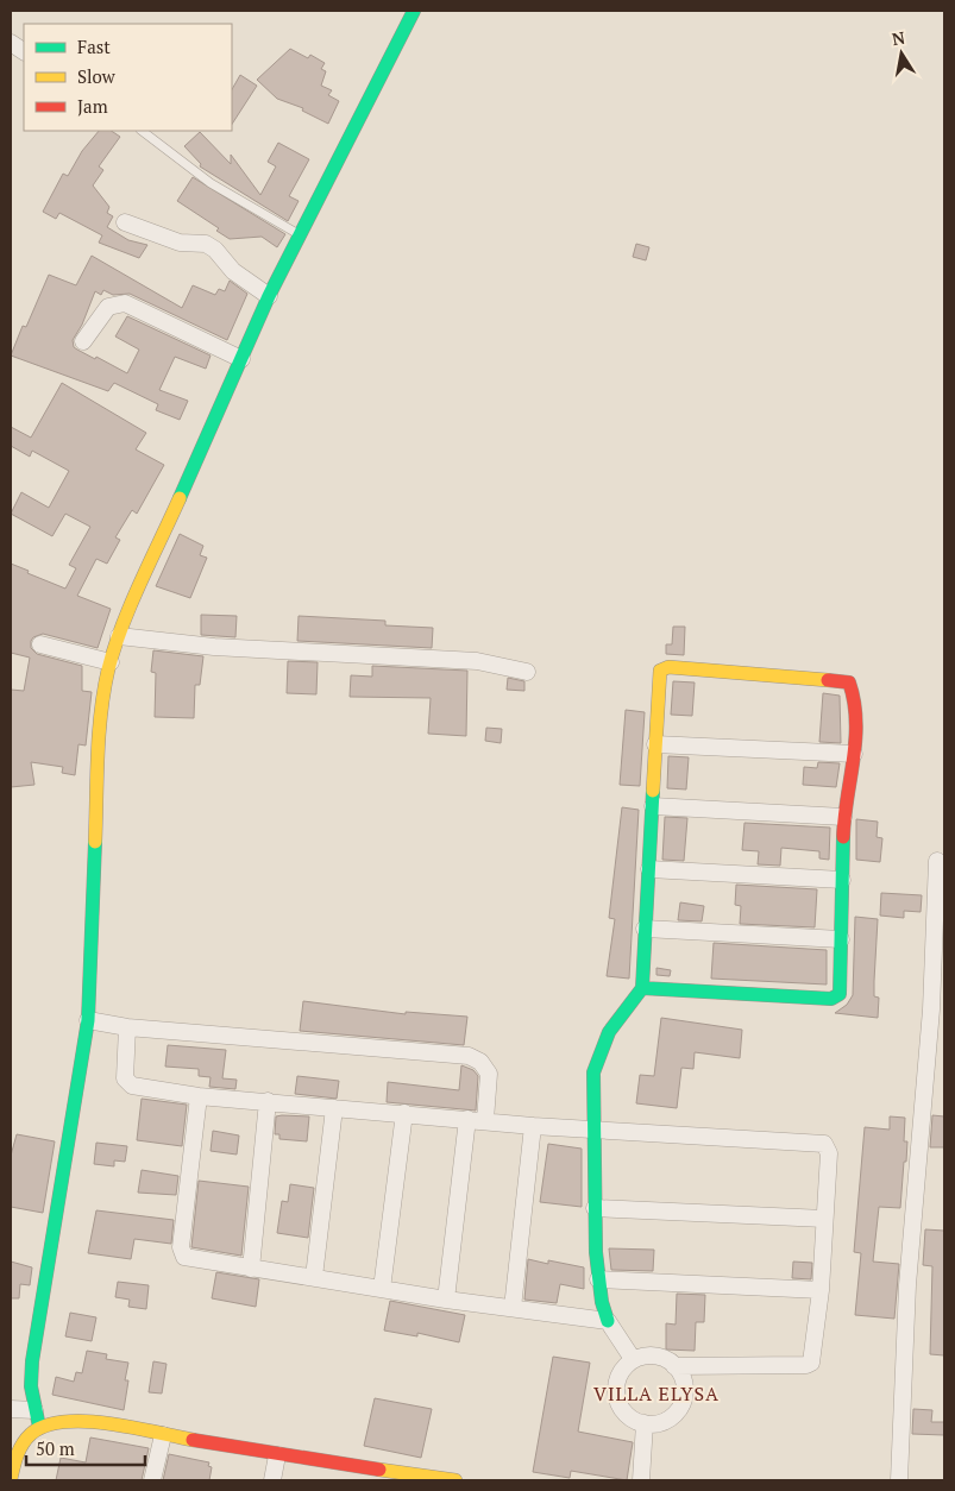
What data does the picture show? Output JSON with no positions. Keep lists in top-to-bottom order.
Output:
{
  "districts": ["VILLA ELYSA"],
  "legend": ["Fast", "Slow", "Jam"],
  "scale_bar": "50 m",
  "north": "top"
}
